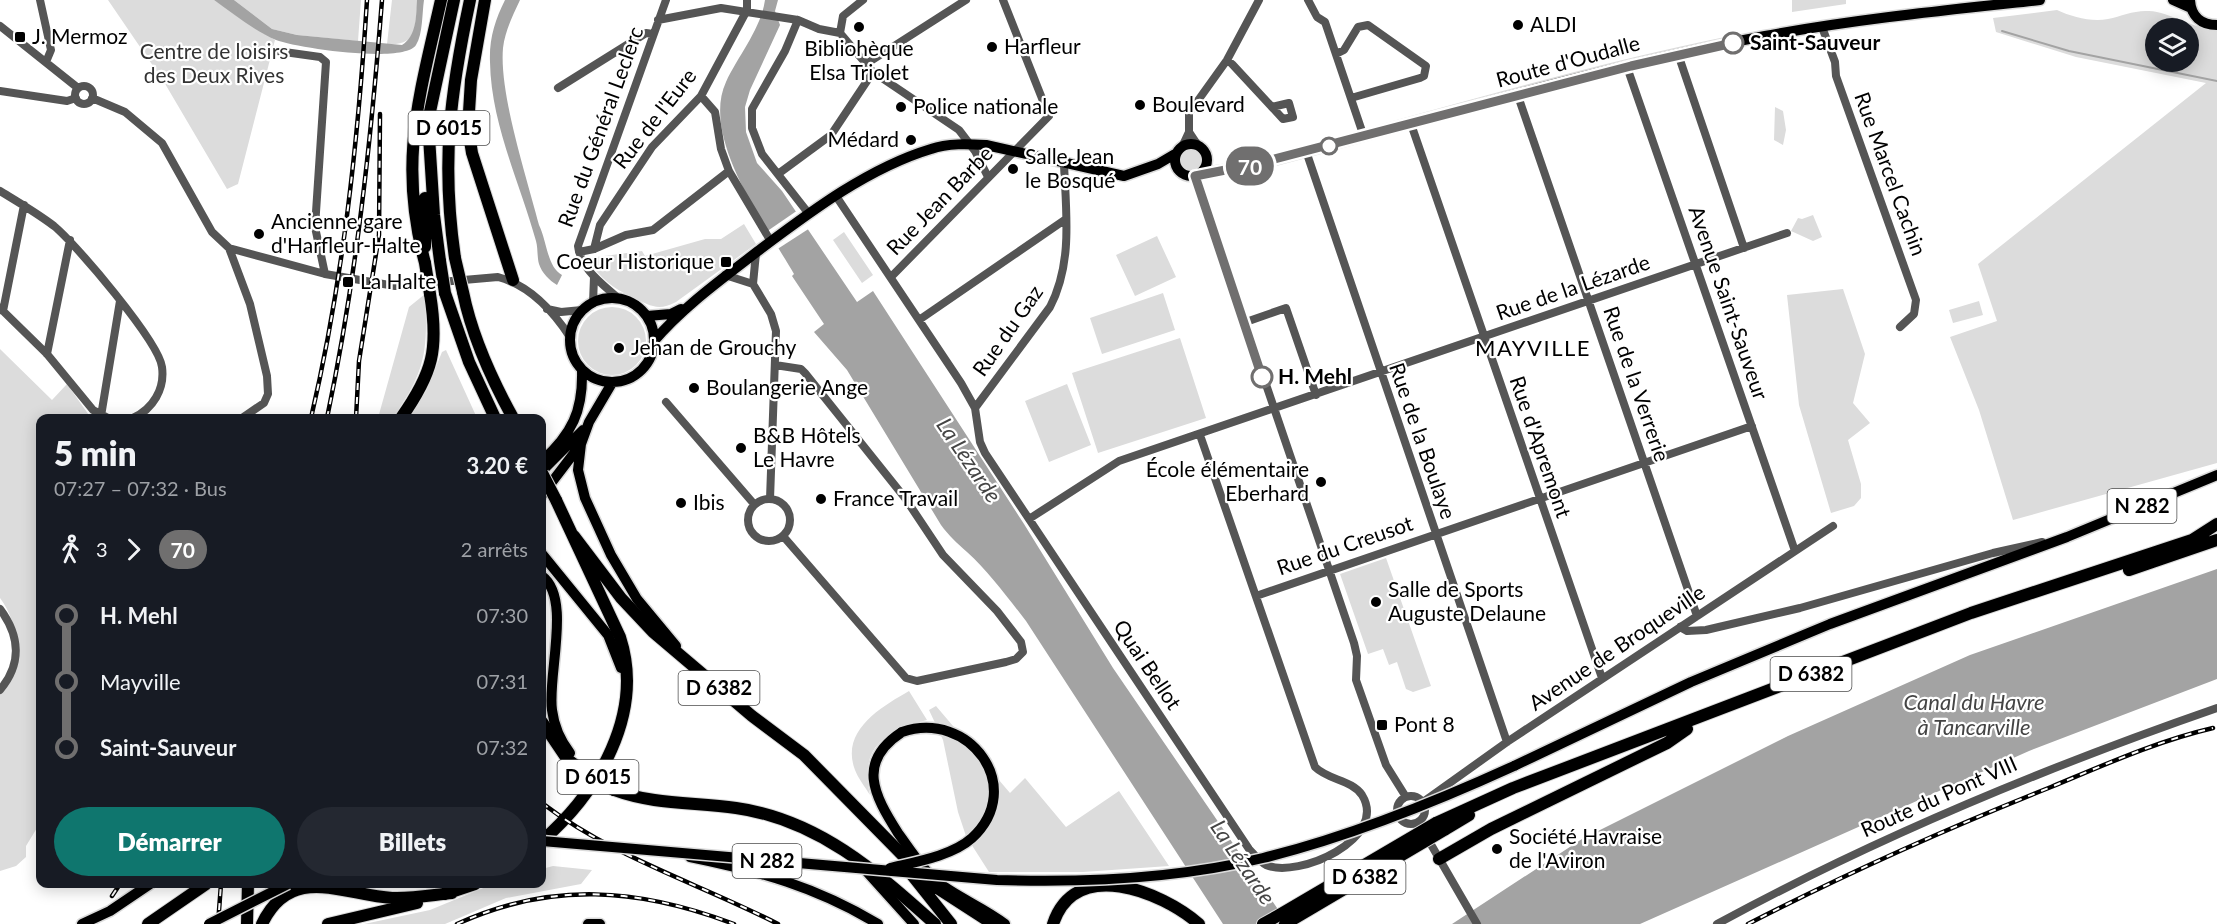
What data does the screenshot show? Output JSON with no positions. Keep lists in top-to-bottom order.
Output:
{
  "streets": {
    "highway": ["D 6015", "D 6382"],
    "main road": ["Route d'Oudalle", "N 282"],
    "street": [
      "Rue de l'Eure",
      "Rue du Général Leclerc",
      "Rue Marcel Cachin",
      "Rue Jean Barbe",
      "Rue de la Lézarde",
      "Avenue Saint-Sauveur",
      "Rue du Gaz",
      "Rue de la Verrerie",
      "Rue de la Boulaye",
      "Rue d'Apremont",
      "Rue du Creusot",
      "Avenue de Broqueville",
      "Quai Bellot",
      "Route du Pont VIII"
    ]
  },
  "crossings": [
    ["Route d'Oudalle", "Rue Marcel Cachin"],
    ["Route d'Oudalle", "Avenue Saint-Sauveur"],
    ["Route d'Oudalle", "Rue de la Verrerie"],
    ["Route d'Oudalle", "Rue de la Boulaye"],
    ["Route d'Oudalle", "Rue d'Apremont"],
    ["D 6015", "D 6382"],
    ["Rue de la Lézarde", "Avenue Saint-Sauveur"],
    ["Rue de la Lézarde", "Rue de la Verrerie"],
    ["Rue de la Lézarde", "Rue de la Boulaye"],
    ["Rue de la Lézarde", "Rue d'Apremont"],
    ["Rue de la Lézarde", "Quai Bellot"],
    ["Avenue Saint-Sauveur", "Rue du Creusot"],
    ["Avenue Saint-Sauveur", "Avenue de Broqueville"],
    ["Rue du Gaz", "Quai Bellot"],
    ["Rue de la Verrerie", "Rue du Creusot"],
    ["Rue de la Verrerie", "Avenue de Broqueville"],
    ["Rue de la Boulaye", "Rue du Creusot"],
    ["Rue de la Boulaye", "Avenue de Broqueville"],
    ["Rue d'Apremont", "Rue du Creusot"],
    ["Rue d'Apremont", "Avenue de Broqueville"],
    ["Rue du Creusot", "Quai Bellot"]
  ],
  "districts": ["MAYVILLE"],
  "water": ["La Lézarde", "Canal du Havre à Tancarville"],
  "parks": ["Centre de loisirs des Deux Rives"],
  "places": {
    "other": [
      "ALDI",
      "Bibliohèque Elsa Triolet",
      "Saint-Sauveur",
      "Harfleur",
      "Boulevard",
      "Police nationale",
      "Médard",
      "Salle Jean le Bosqué",
      "Ancienne gare d'Harfleur-Halte",
      "Jehan de Grouchy",
      "H. Mehl",
      "Boulangerie Ange",
      "B&B Hôtels Le Havre",
      "École élémentaire Eberhard",
      "France Travail",
      "Ibis",
      "Salle de Sports Auguste Delaune",
      "Société Havraise de l'Aviron"
    ],
    "transit": [
      "J. Mermoz",
      "Coeur Historique",
      "La Halte",
      "Pont 8"
    ]
  },
  "lines": ["bus line 70"],
  "page": {
    "on_map": "70",
    "heading": ["5 min", "07:27 – 07:32 · Bus", "3.20 €"],
    "legs": ["3", "70", "2 arrêts"],
    "list": [
      {
        "name": "H. Mehl",
        "value": "07:30"
      },
      {
        "name": "Mayville",
        "value": "07:31"
      },
      {
        "name": "Saint-Sauveur",
        "value": "07:32"
      }
    ],
    "buttons": ["Démarrer", "Billets"]
  }
}
